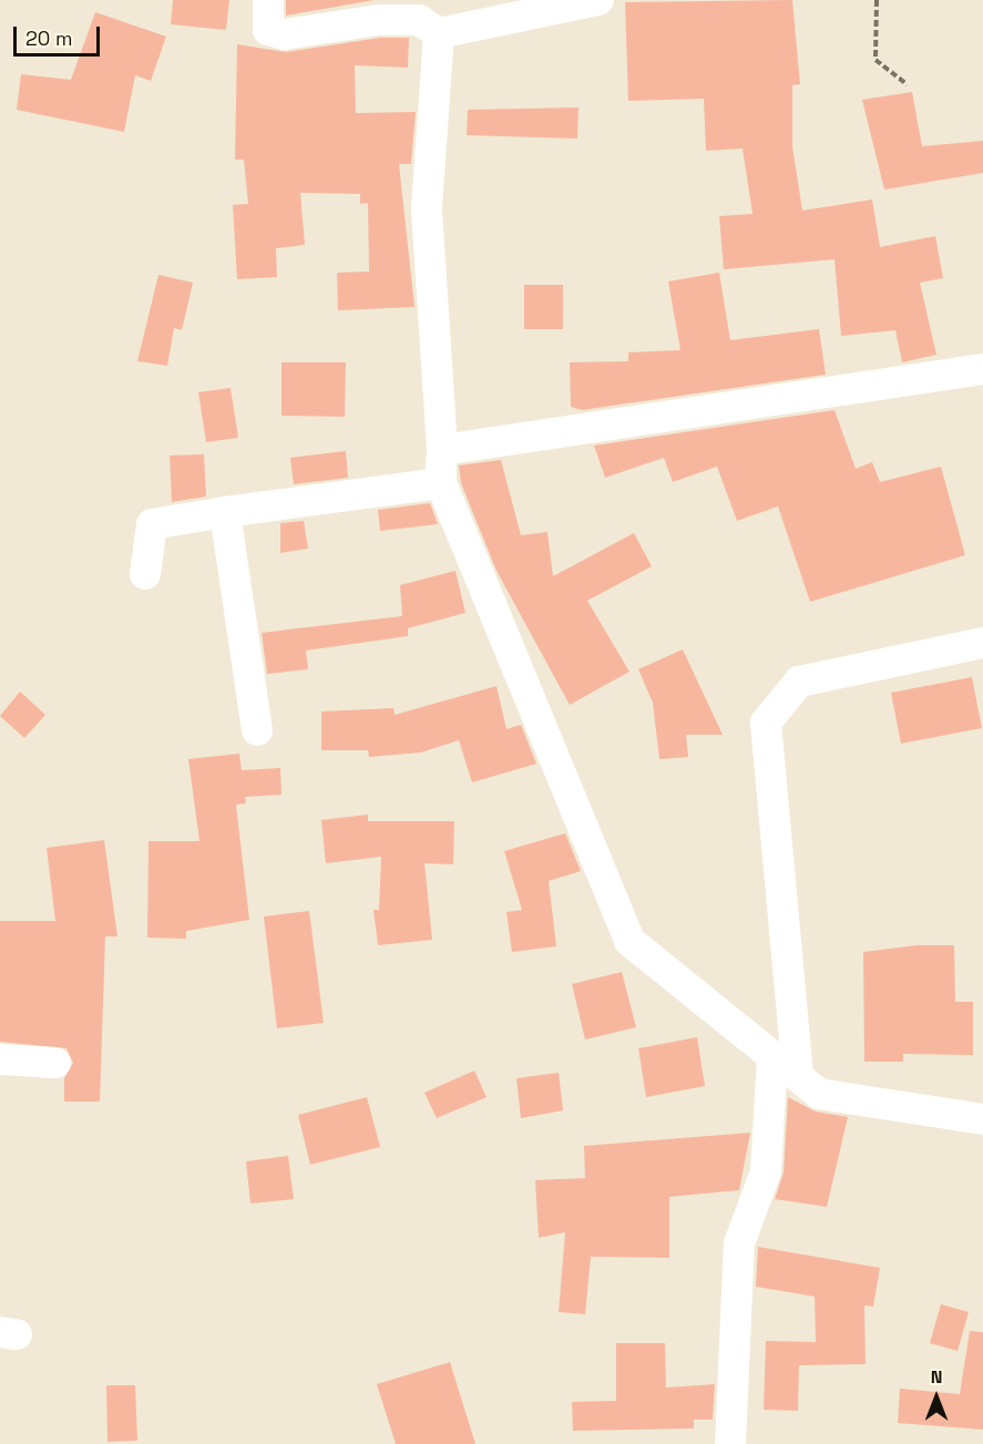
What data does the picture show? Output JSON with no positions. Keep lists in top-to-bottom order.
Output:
{
  "scale_bar": "20 m",
  "north": "top"
}
